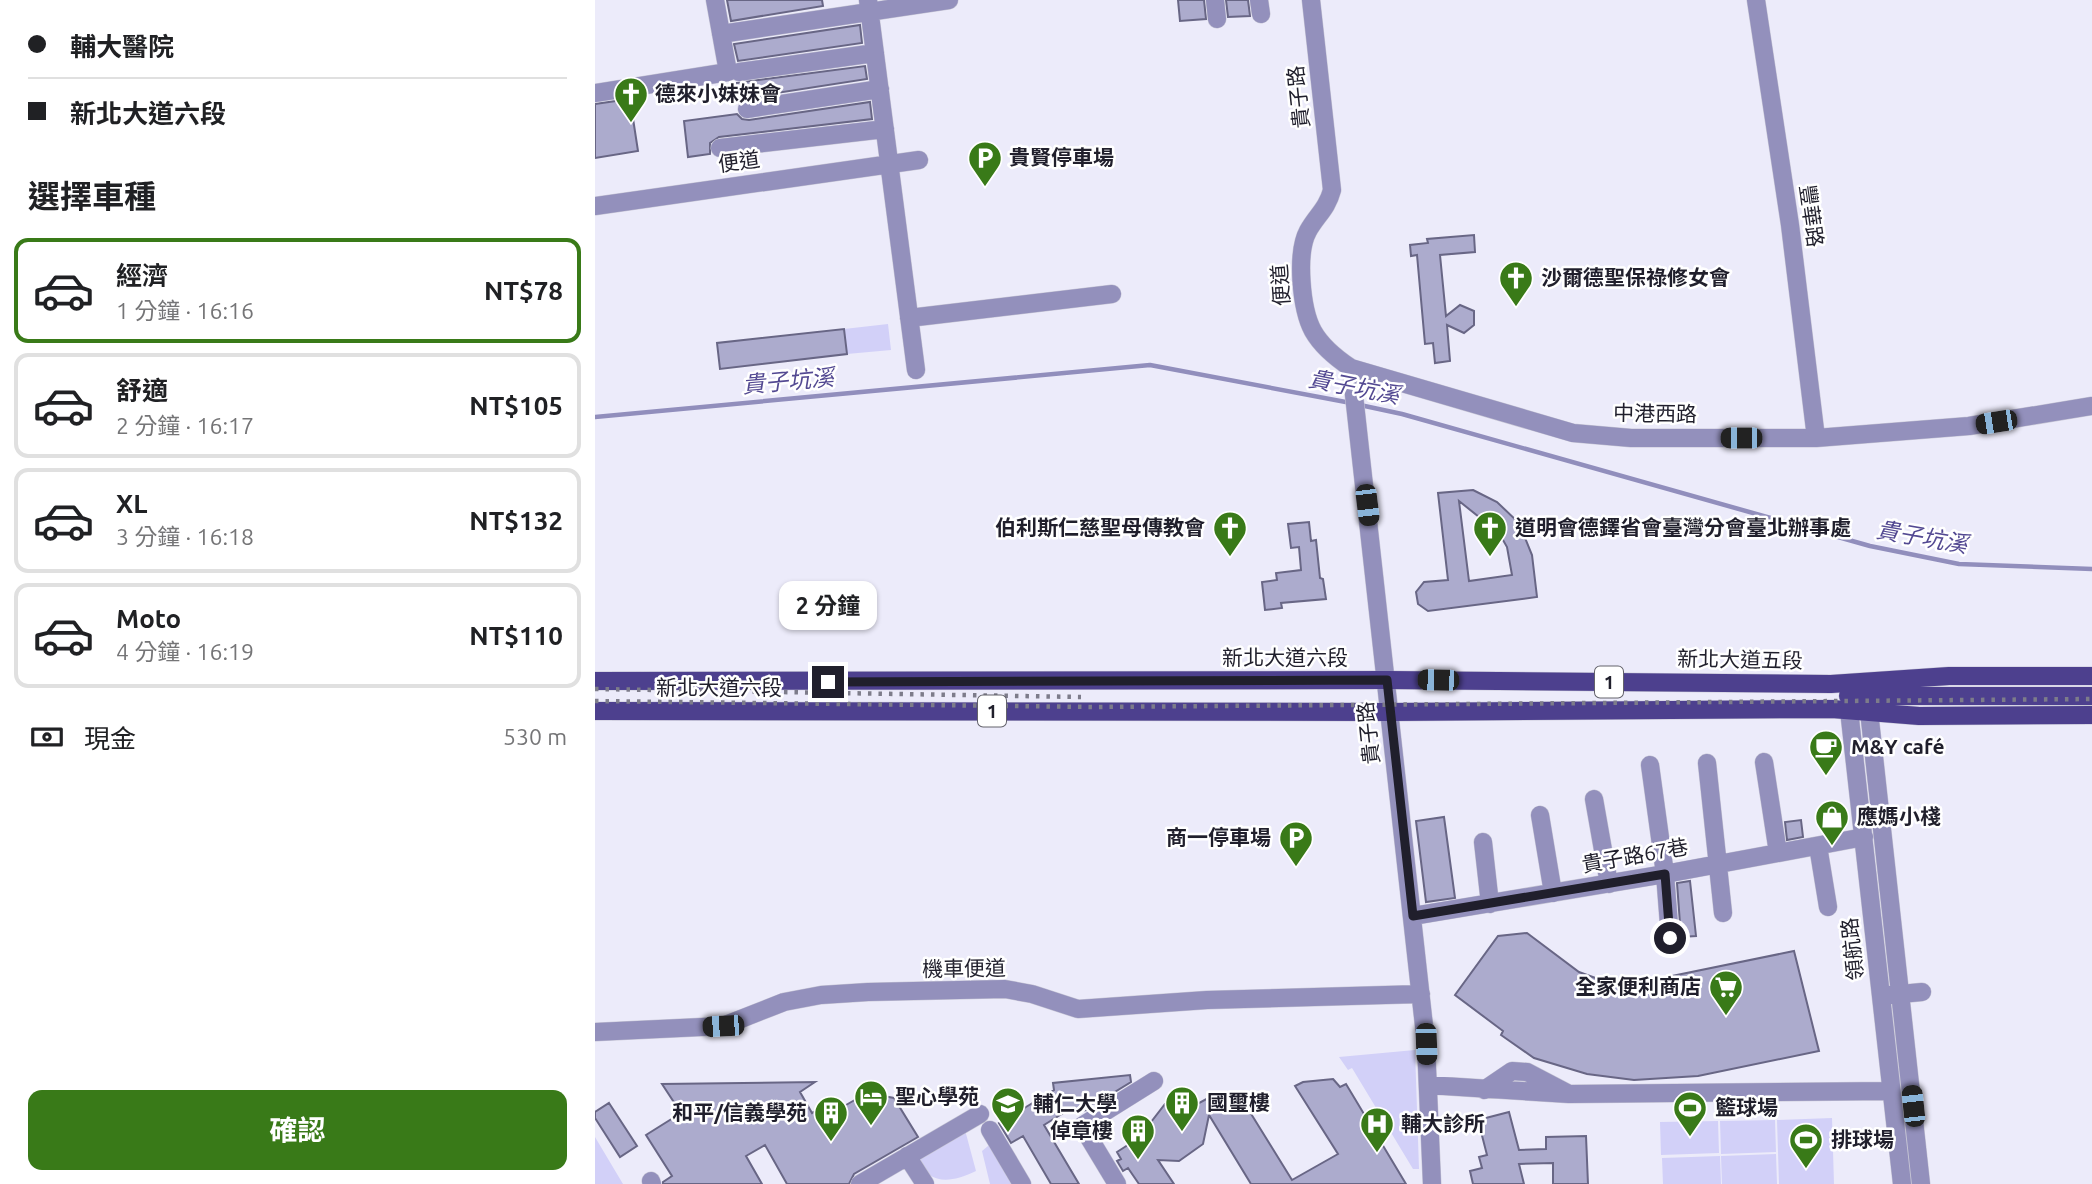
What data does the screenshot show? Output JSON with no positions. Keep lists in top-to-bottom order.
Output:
{
  "streets": {
    "main road": ["新北大道六段", "新北大道五段", "1"],
    "street": [
      "貴子路",
      "便道",
      "豐華路",
      "中港西路",
      "貴子路67巷",
      "領航路",
      "機車便道"
    ]
  },
  "crossings": [
    ["貴子路", "便道"],
    ["貴子路", "中港西路"],
    ["貴子路", "新北大道六段"],
    ["貴子路", "新北大道五段"],
    ["貴子路", "1"],
    ["貴子路", "貴子路67巷"],
    ["貴子路", "機車便道"],
    ["便道", "中港西路"],
    ["豐華路", "中港西路"],
    ["新北大道六段", "新北大道五段"],
    ["新北大道六段", "1"],
    ["1", "領航路"],
    ["貴子路67巷", "領航路"]
  ],
  "water": ["貴子坑溪"],
  "places": {
    "church": [
      "德來小妹妹會",
      "沙爾德聖保祿修女會",
      "伯利斯仁慈聖母傳教會",
      "道明會德鐸省會臺灣分會臺北辦事處"
    ],
    "parking": ["貴賢停車場", "商一停車場"],
    "cafe": ["M&Y café"],
    "shop": ["應媽小棧"],
    "supermarket": ["全家便利商店"],
    "hotel": ["聖心學苑"],
    "building": ["國璽樓", "和平/信義學苑", "倬章樓"],
    "school or university": ["輔仁大學"],
    "sports": ["籃球場", "排球場"],
    "hospital": ["輔大診所"]
  },
  "page": {
    "banner": ["輔大醫院", "新北大道六段"],
    "heading": "選擇車種",
    "list": [
      {
        "name": "經濟",
        "note": "1 分鐘 · 16:16",
        "value": "NT$78"
      },
      {
        "name": "舒適",
        "note": "2 分鐘 · 16:17",
        "value": "NT$105"
      },
      {
        "name": "XL",
        "note": "3 分鐘 · 16:18",
        "value": "NT$132"
      },
      {
        "name": "Moto",
        "note": "4 分鐘 · 16:19",
        "value": "NT$110"
      }
    ],
    "bubble": "2 分鐘",
    "pay": ["現金", "530 m"],
    "buttons": "確認"
  }
}
